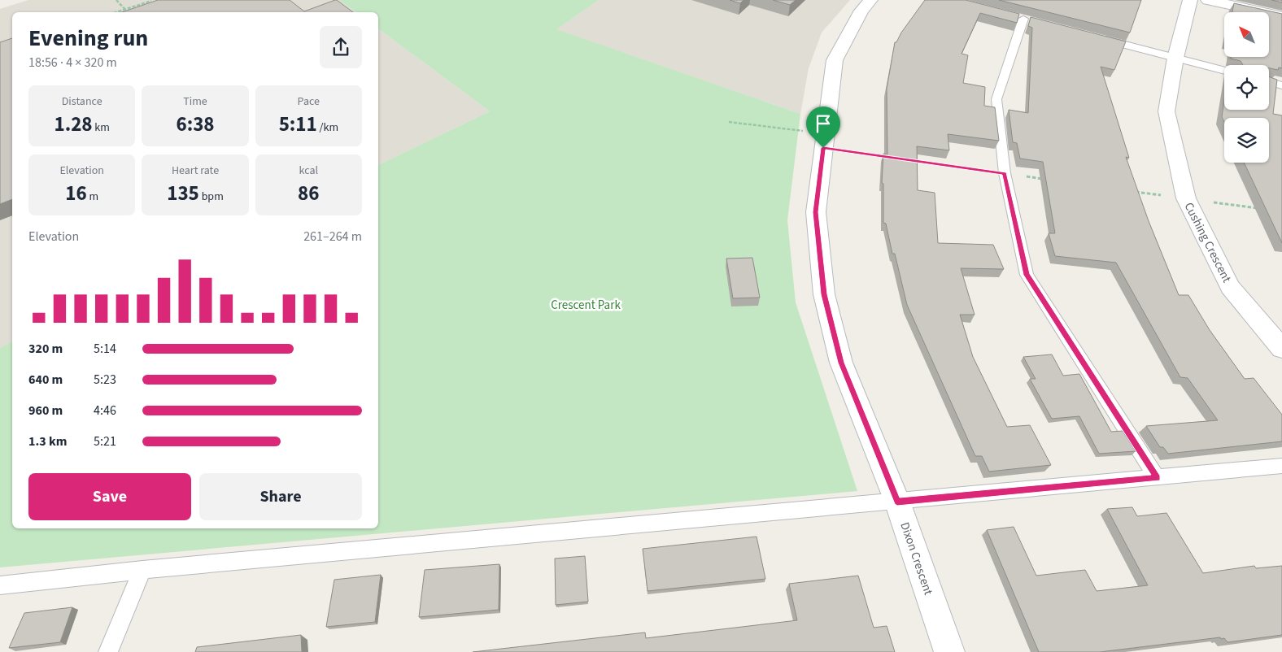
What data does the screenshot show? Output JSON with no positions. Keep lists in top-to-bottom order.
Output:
{
  "streets": {
    "street": ["Cushing Crescent", "Dixon Crescent"]
  },
  "parks": ["Crescent Park"],
  "north": "top left",
  "page": {
    "heading": ["Evening run", "18:56 · 4 × 320 m"],
    "stats": [
      ["Distance", "1.28 km"],
      ["Time", "6:38"],
      ["Pace", "5:11 /km"],
      ["Elevation", "16 m"],
      ["Heart rate", "135 bpm"],
      ["kcal", "86"]
    ],
    "chart": ["Elevation", "261–264 m"],
    "list": [
      {
        "name": "320 m",
        "note": "5:14"
      },
      {
        "name": "640 m",
        "note": "5:23"
      },
      {
        "name": "960 m",
        "note": "4:46"
      },
      {
        "name": "1.3 km",
        "note": "5:21"
      }
    ],
    "buttons": ["Save", "Share"]
  }
}
